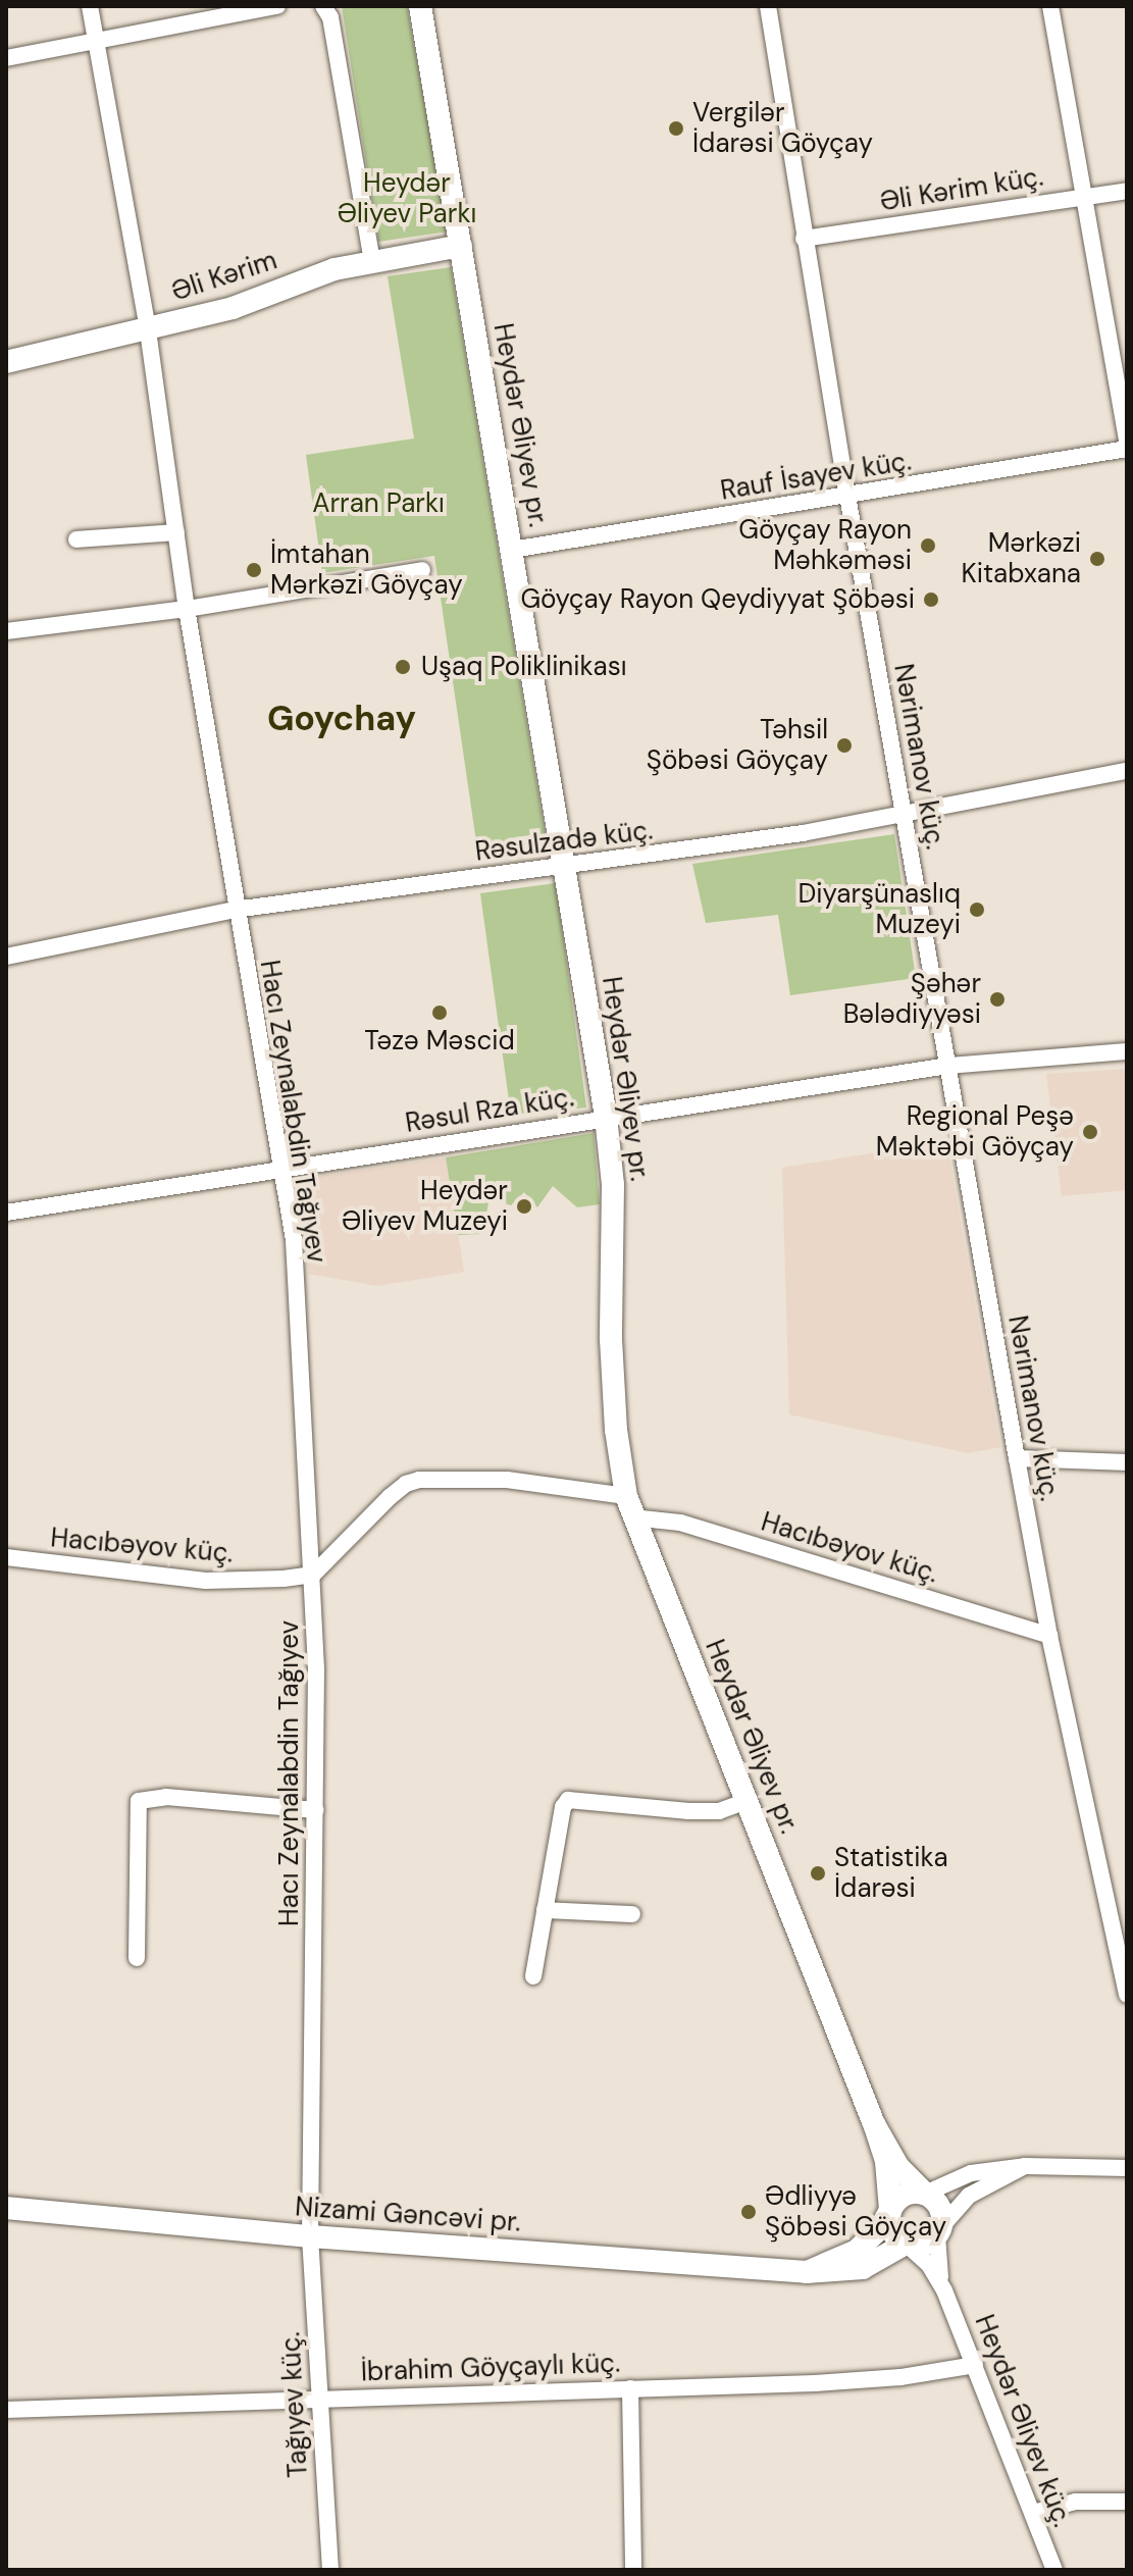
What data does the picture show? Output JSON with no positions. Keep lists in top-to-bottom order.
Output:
{
  "streets": {
    "main road": ["Əli Kərim", "Heydər Əliyev pr.", "Nizami Gəncəvi pr."],
    "street": [
      "Əli Kərim küç.",
      "Rauf İsayev küç.",
      "Nərimanov küç.",
      "Rəsulzadə küç.",
      "Rəsul Rza küç.",
      "Hacı Zeynalabdin Tağıyev",
      "Hacıbəyov küç.",
      "İbrahim Göyçaylı küç.",
      "Tağıyev küç.",
      "Heydər Əliyev küç."
    ]
  },
  "crossings": [
    ["Əli Kərim küç.", "Nərimanov küç."],
    ["Əli Kərim", "Heydər Əliyev pr."],
    ["Əli Kərim", "Hacı Zeynalabdin Tağıyev"],
    ["Heydər Əliyev pr.", "Rauf İsayev küç."],
    ["Heydər Əliyev pr.", "Rəsulzadə küç."],
    ["Heydər Əliyev pr.", "Rəsul Rza küç."],
    ["Heydər Əliyev pr.", "Hacıbəyov küç."],
    ["Rauf İsayev küç.", "Nərimanov küç."],
    ["Nərimanov küç.", "Rəsulzadə küç."],
    ["Nərimanov küç.", "Rəsul Rza küç."],
    ["Nərimanov küç.", "Hacıbəyov küç."],
    ["Rəsulzadə küç.", "Hacı Zeynalabdin Tağıyev"],
    ["Rəsul Rza küç.", "Hacı Zeynalabdin Tağıyev"],
    ["Hacı Zeynalabdin Tağıyev", "Hacıbəyov küç."],
    ["Hacı Zeynalabdin Tağıyev", "Nizami Gəncəvi pr."],
    ["Hacı Zeynalabdin Tağıyev", "Tağıyev küç."],
    ["Nizami Gəncəvi pr.", "Tağıyev küç."],
    ["İbrahim Göyçaylı küç.", "Tağıyev küç."],
    ["İbrahim Göyçaylı küç.", "Heydər Əliyev küç."]
  ],
  "districts": ["Goychay"],
  "parks": ["Heydər Əliyev Parkı", "Arran Parkı"],
  "places": [
    "Vergilər İdarəsi Göyçay",
    "Göyçay Rayon Məhkəməsi",
    "Mərkəzi Kitabxana",
    "İmtahan Mərkəzi Göyçay",
    "Göyçay Rayon Qeydiyyat Şöbəsi",
    "Uşaq Poliklinikası",
    "Təhsil Şöbəsi Göyçay",
    "Diyarşünaslıq Muzeyi",
    "Şəhər Bələdiyyəsi",
    "Təzə Məscid",
    "Regional Peşə Məktəbi Göyçay",
    "Heydər Əliyev Muzeyi",
    "Statistika İdarəsi",
    "Ədliyyə Şöbəsi Göyçay"
  ]
}
